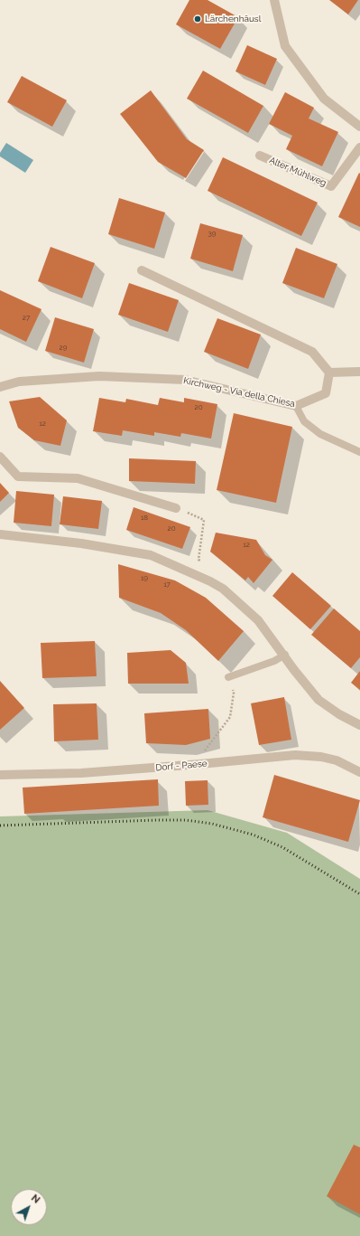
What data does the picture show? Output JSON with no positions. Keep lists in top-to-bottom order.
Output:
{
  "streets": {
    "street": ["Alter Mühlweg", "Kirchweg - Via della Chiesa", "Dorf - Paese"]
  },
  "places": ["Lärchenhäusl"],
  "house_numbers": [
    "39",
    "27",
    "29",
    "20",
    "12",
    "18",
    "20",
    "12",
    "19",
    "17"
  ],
  "north": "top right"
}
